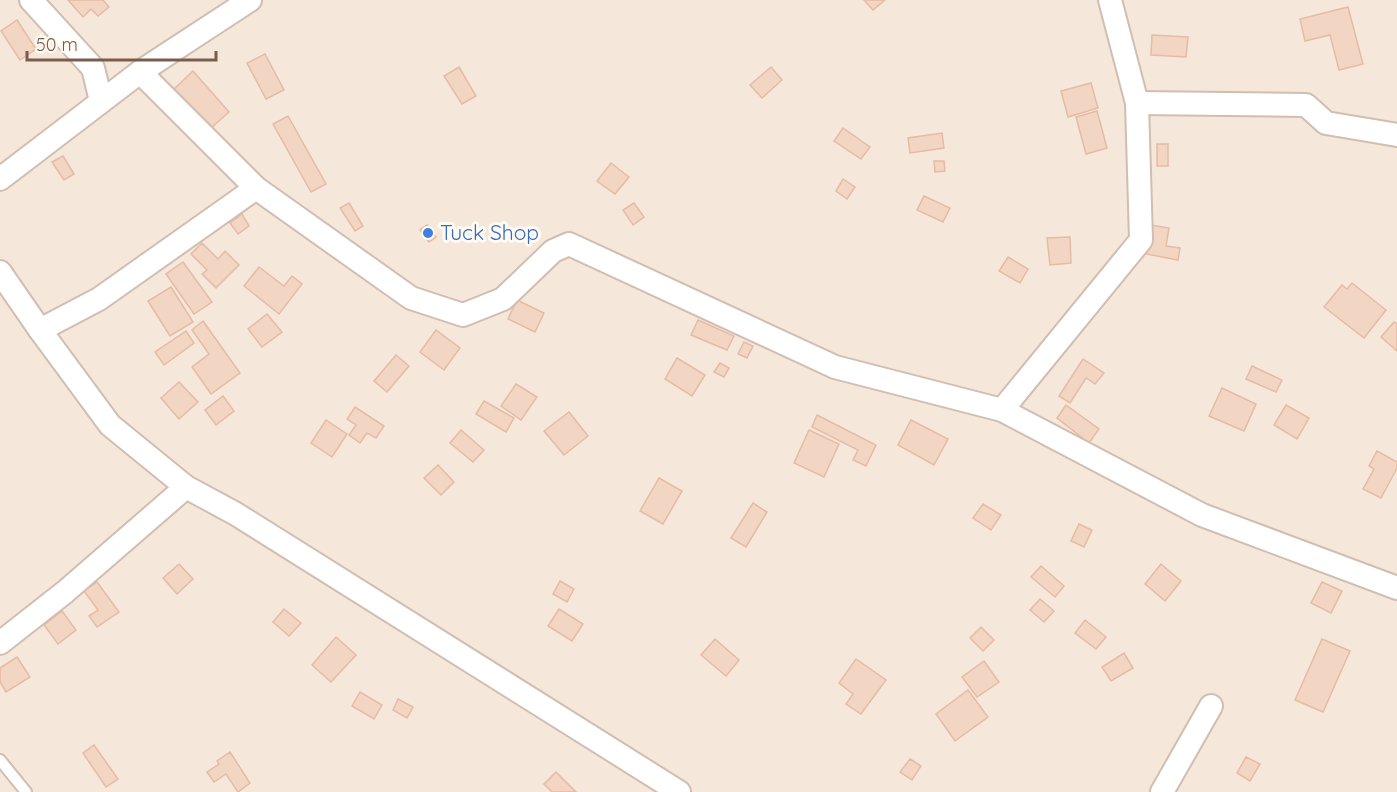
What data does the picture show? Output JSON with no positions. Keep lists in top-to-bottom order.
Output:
{
  "places": ["Tuck Shop"],
  "scale_bar": "50 m"
}
